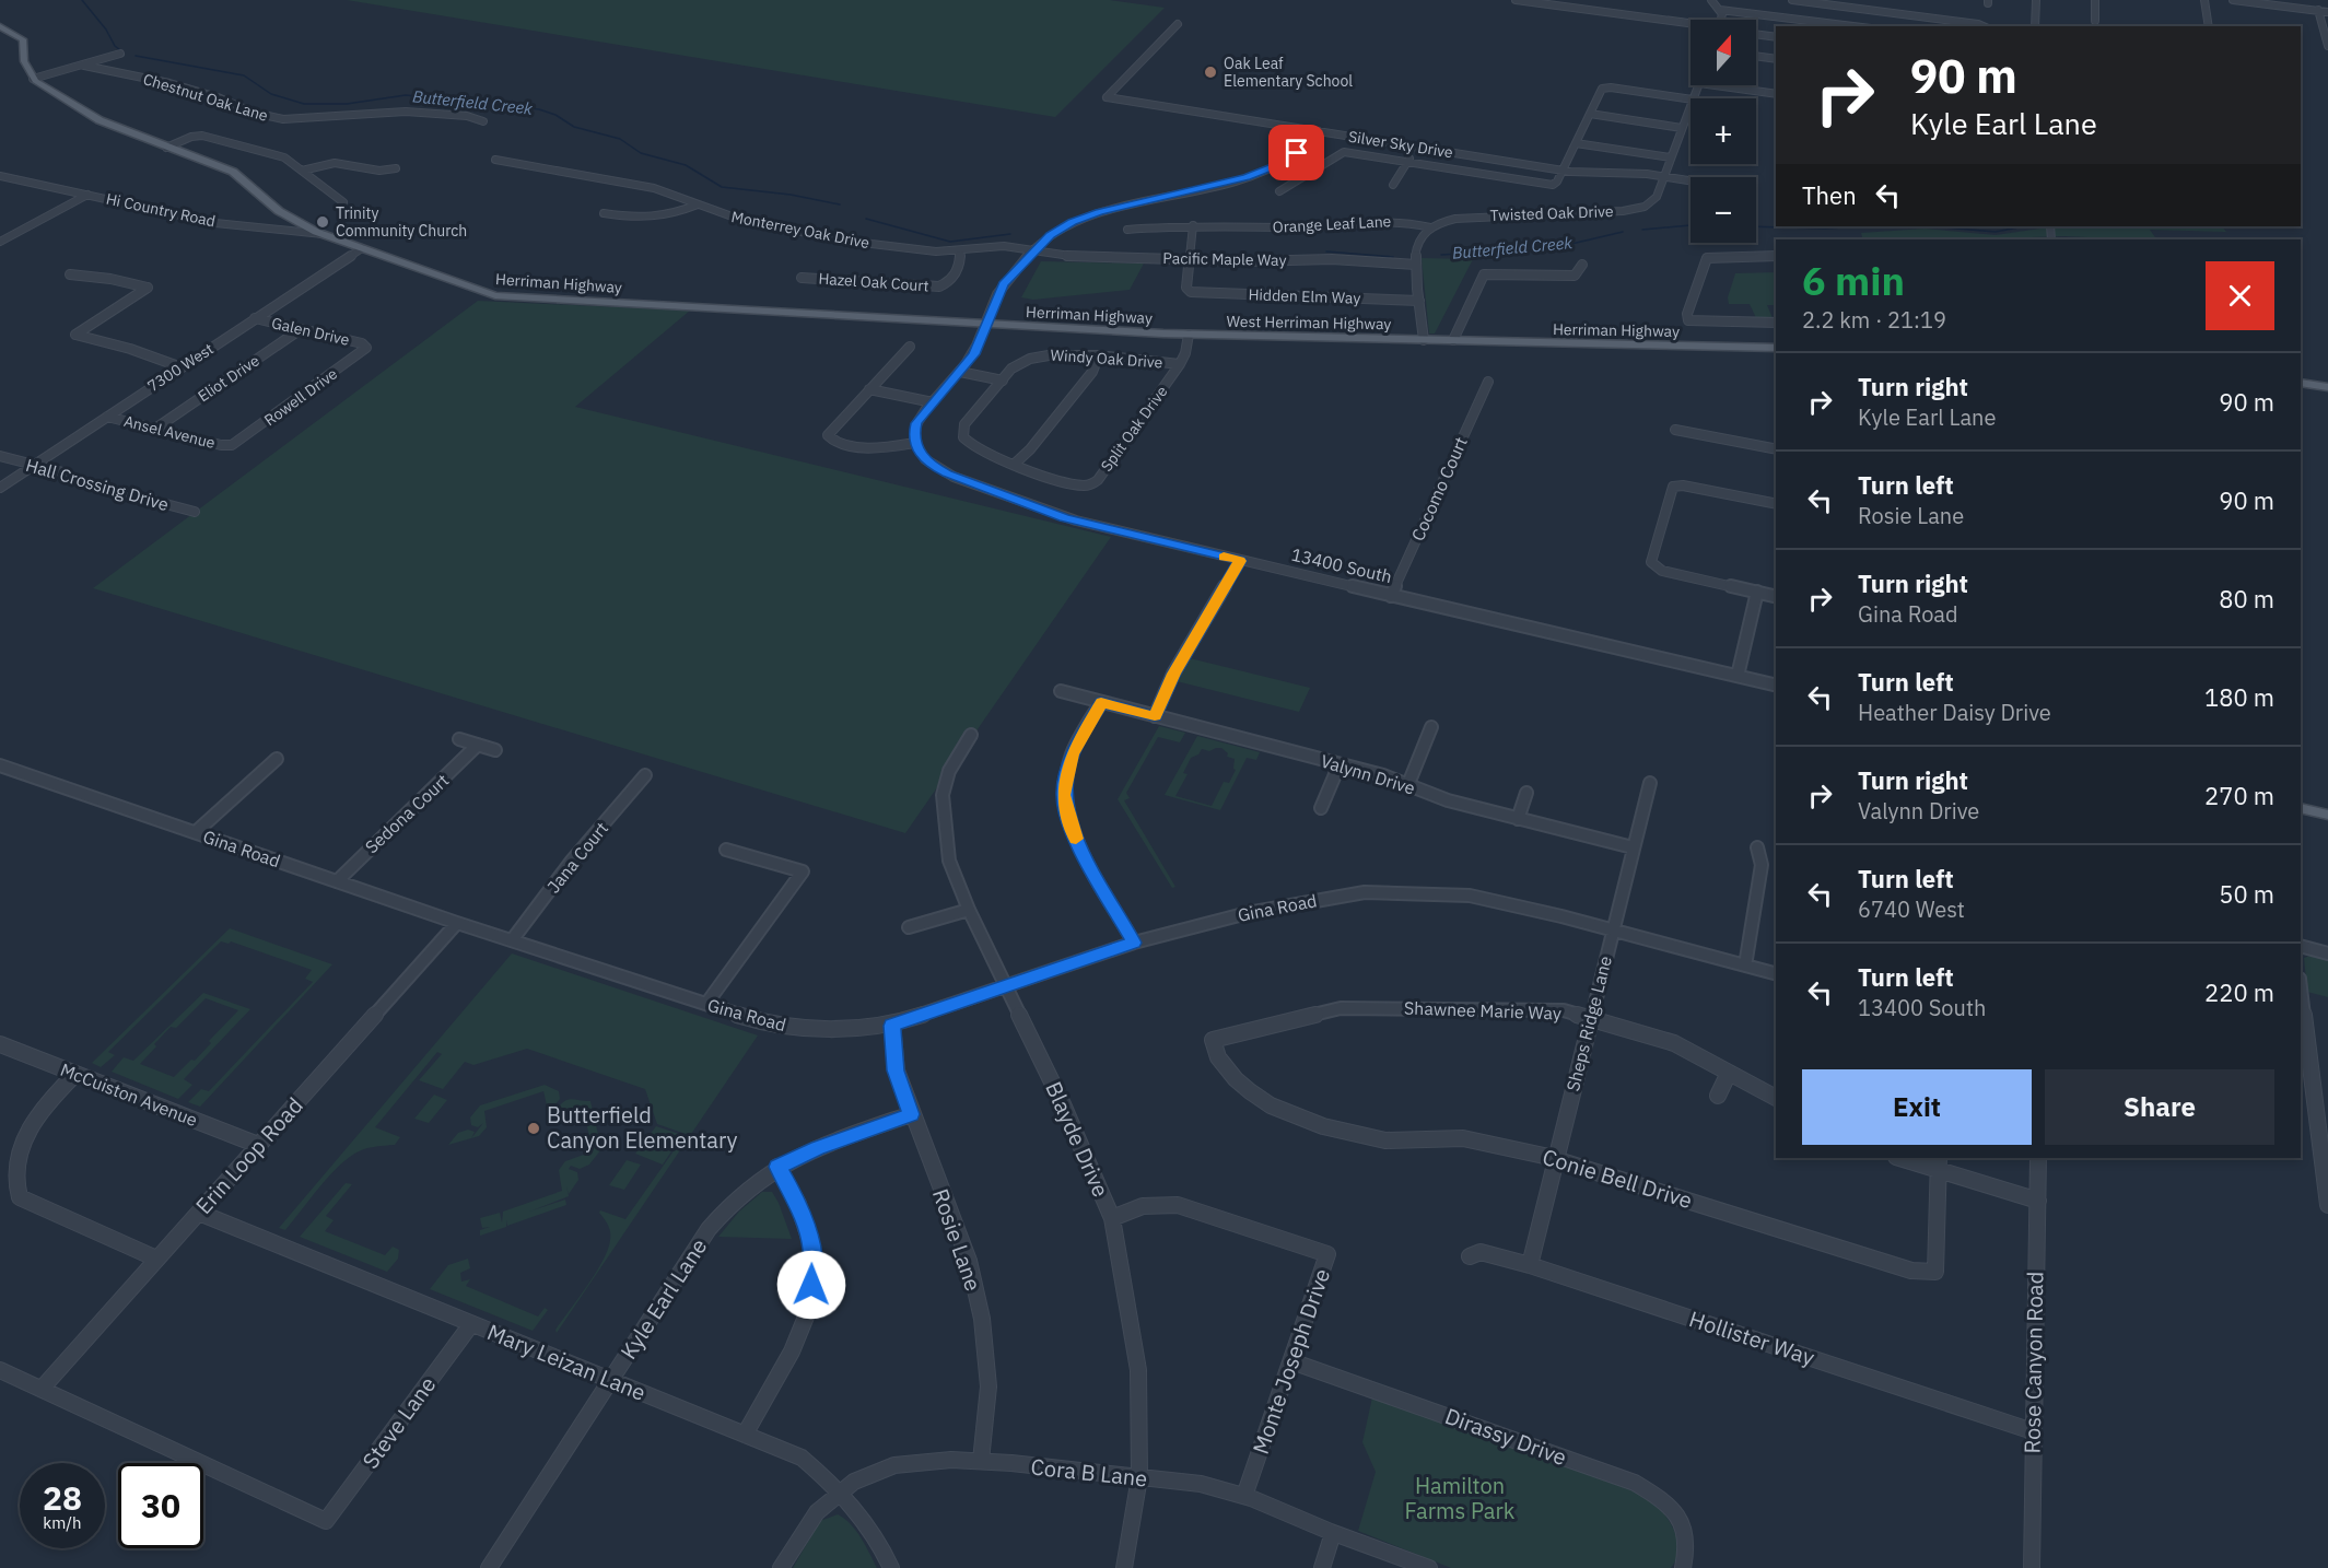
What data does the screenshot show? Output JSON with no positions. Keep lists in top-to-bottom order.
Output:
{
  "streets": {
    "main road": ["Herriman Highway", "West Herriman Highway"],
    "street": [
      "Chestnut Oak Lane",
      "Silver Sky Drive",
      "Hi Country Road",
      "Twisted Oak Drive",
      "Orange Leaf Lane",
      "Monterrey Oak Drive",
      "Pacific Maple Way",
      "Hazel Oak Court",
      "Hidden Elm Way",
      "Galen Drive",
      "Windy Oak Drive",
      "7300 West",
      "Eliot Drive",
      "Rowell Drive",
      "Split Oak Drive",
      "Ansel Avenue",
      "Hall Crossing Drive",
      "Cocomo Court",
      "13400 South",
      "Valynn Drive",
      "Sedona Court",
      "Gina Road",
      "Jana Court",
      "Shawnee Marie Way",
      "Sheps Ridge Lane",
      "McCuiston Avenue",
      "Blayde Drive",
      "Erin Loop Road",
      "Conie Bell Drive",
      "Rosie Lane",
      "Kyle Earl Lane",
      "Hollister Way",
      "Monte Joseph Drive",
      "Mary Leizan Lane",
      "Rose Canyon Road",
      "Steve Lane",
      "Dirassy Drive",
      "Cora B Lane"
    ]
  },
  "crossings": [
    ["Silver Sky Drive", "Twisted Oak Drive"],
    ["Hi Country Road", "Herriman Highway"],
    ["Twisted Oak Drive", "Orange Leaf Lane"],
    ["Monterrey Oak Drive", "Pacific Maple Way"],
    ["Monterrey Oak Drive", "Hazel Oak Court"],
    ["Pacific Maple Way", "Hidden Elm Way"],
    ["Herriman Highway", "West Herriman Highway"],
    ["Herriman Highway", "7300 West"],
    ["West Herriman Highway", "Split Oak Drive"],
    ["Galen Drive", "7300 West"],
    ["Galen Drive", "Eliot Drive"],
    ["Galen Drive", "Rowell Drive"],
    ["Windy Oak Drive", "Split Oak Drive"],
    ["7300 West", "Ansel Avenue"],
    ["7300 West", "Hall Crossing Drive"],
    ["Eliot Drive", "Ansel Avenue"],
    ["Rowell Drive", "Ansel Avenue"],
    ["Cocomo Court", "13400 South"],
    ["Valynn Drive", "Sheps Ridge Lane"],
    ["Sedona Court", "Gina Road"],
    ["Gina Road", "Jana Court"],
    ["Gina Road", "Sheps Ridge Lane"],
    ["Gina Road", "Blayde Drive"],
    ["Gina Road", "Erin Loop Road"],
    ["Gina Road", "Rosie Lane"],
    ["Shawnee Marie Way", "Sheps Ridge Lane"],
    ["Shawnee Marie Way", "Conie Bell Drive"],
    ["Sheps Ridge Lane", "Conie Bell Drive"],
    ["Sheps Ridge Lane", "Hollister Way"],
    ["McCuiston Avenue", "Erin Loop Road"],
    ["Blayde Drive", "Monte Joseph Drive"],
    ["Blayde Drive", "Cora B Lane"],
    ["Erin Loop Road", "Mary Leizan Lane"],
    ["Erin Loop Road", "Steve Lane"],
    ["Rosie Lane", "Kyle Earl Lane"],
    ["Rosie Lane", "Cora B Lane"],
    ["Kyle Earl Lane", "Mary Leizan Lane"],
    ["Hollister Way", "Rose Canyon Road"],
    ["Monte Joseph Drive", "Dirassy Drive"],
    ["Monte Joseph Drive", "Cora B Lane"],
    ["Mary Leizan Lane", "Steve Lane"],
    ["Mary Leizan Lane", "Cora B Lane"]
  ],
  "water": ["Butterfield Creek"],
  "parks": ["Hamilton Farms Park"],
  "places": ["Oak Leaf Elementary School", "Trinity Community Church", "Butterfield Canyon Elementary"],
  "north": "top",
  "page": {
    "map_buttons": ["+", "−"],
    "turn": ["90 m", "Kyle Earl Lane"],
    "then": "Then",
    "heading": ["6 min", "2.2 km · 21:19"],
    "list": [
      {
        "name": "Turn right",
        "note": "Kyle Earl Lane",
        "value": "90 m"
      },
      {
        "name": "Turn left",
        "note": "Rosie Lane",
        "value": "90 m"
      },
      {
        "name": "Turn right",
        "note": "Gina Road",
        "value": "80 m"
      },
      {
        "name": "Turn left",
        "note": "Heather Daisy Drive",
        "value": "180 m"
      },
      {
        "name": "Turn right",
        "note": "Valynn Drive",
        "value": "270 m"
      },
      {
        "name": "Turn left",
        "note": "6740 West",
        "value": "50 m"
      },
      {
        "name": "Turn left",
        "note": "13400 South",
        "value": "220 m"
      }
    ],
    "buttons": ["Exit", "Share"],
    "speed": "28 km/h",
    "limit": "30"
  }
}
